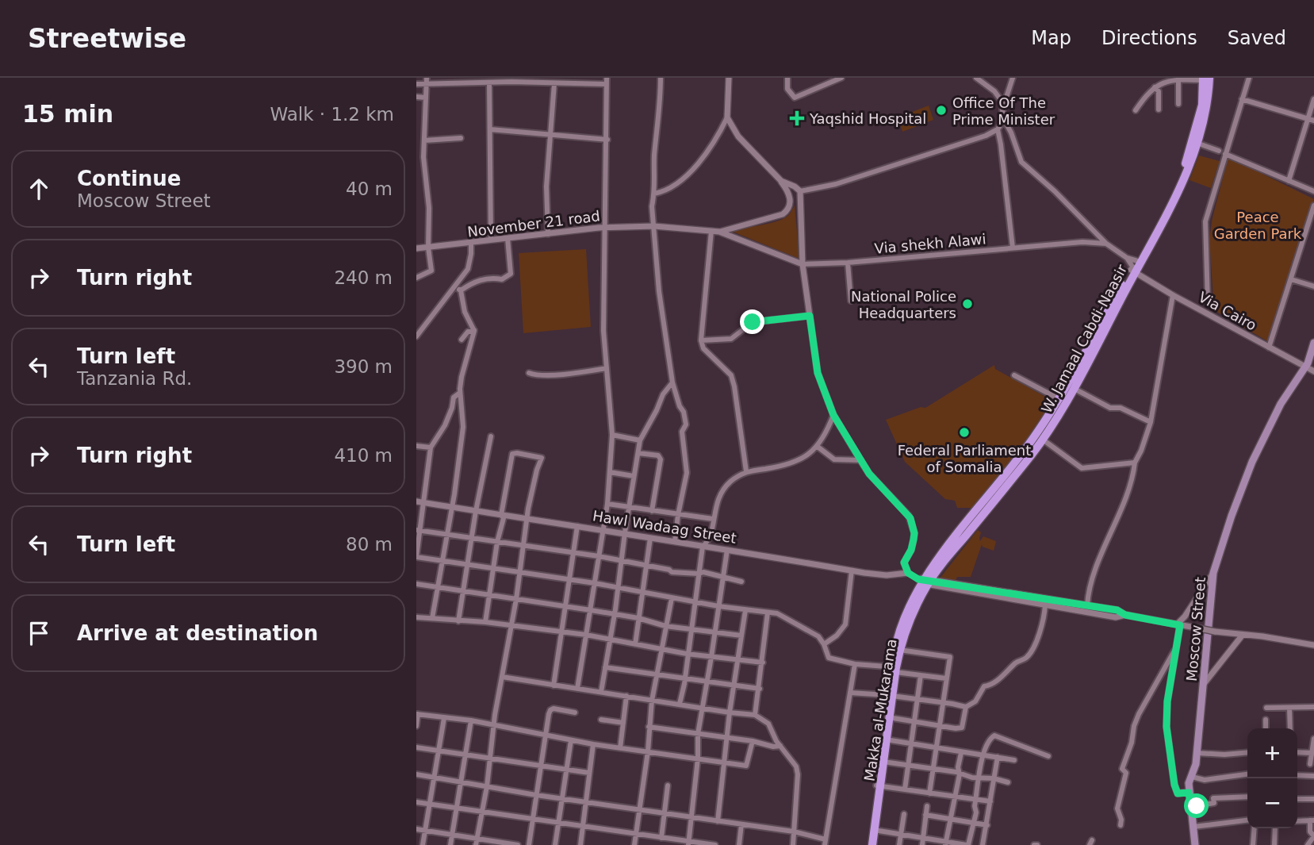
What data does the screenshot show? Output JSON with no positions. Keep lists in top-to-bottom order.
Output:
{
  "streets": {
    "highway": ["W. Jamaal Cabdi-Naasir", "Makka al-Mukarama"],
    "main road": ["Moscow Street"],
    "street": [
      "November 21 road",
      "Via shekh Alawi",
      "Via Cairo",
      "Hawl Wadaag Street"
    ]
  },
  "crossings": [
    ["Via shekh Alawi", "Via Cairo"],
    ["Via Cairo", "W. Jamaal Cabdi-Naasir"],
    ["Via Cairo", "Moscow Street"],
    ["W. Jamaal Cabdi-Naasir", "Makka al-Mukarama"]
  ],
  "parks": ["Peace Garden Park"],
  "places": {
    "other": ["Office Of The Prime Minister", "National Police Headquarters", "Federal Parliament of Somalia"],
    "health": ["Yaqshid Hospital"]
  },
  "page": {
    "header": "Streetwise",
    "nav": ["Map", "Directions", "Saved"],
    "heading": ["15 min", "Walk · 1.2 km"],
    "list": [
      ["Continue", "Moscow Street", "40 m"],
      ["Turn right", "240 m"],
      ["Turn left", "Tanzania Rd.", "390 m"],
      ["Turn right", "410 m"],
      ["Turn left", "80 m"],
      "Arrive at destination"
    ],
    "map_buttons": ["+", "−"]
  }
}
